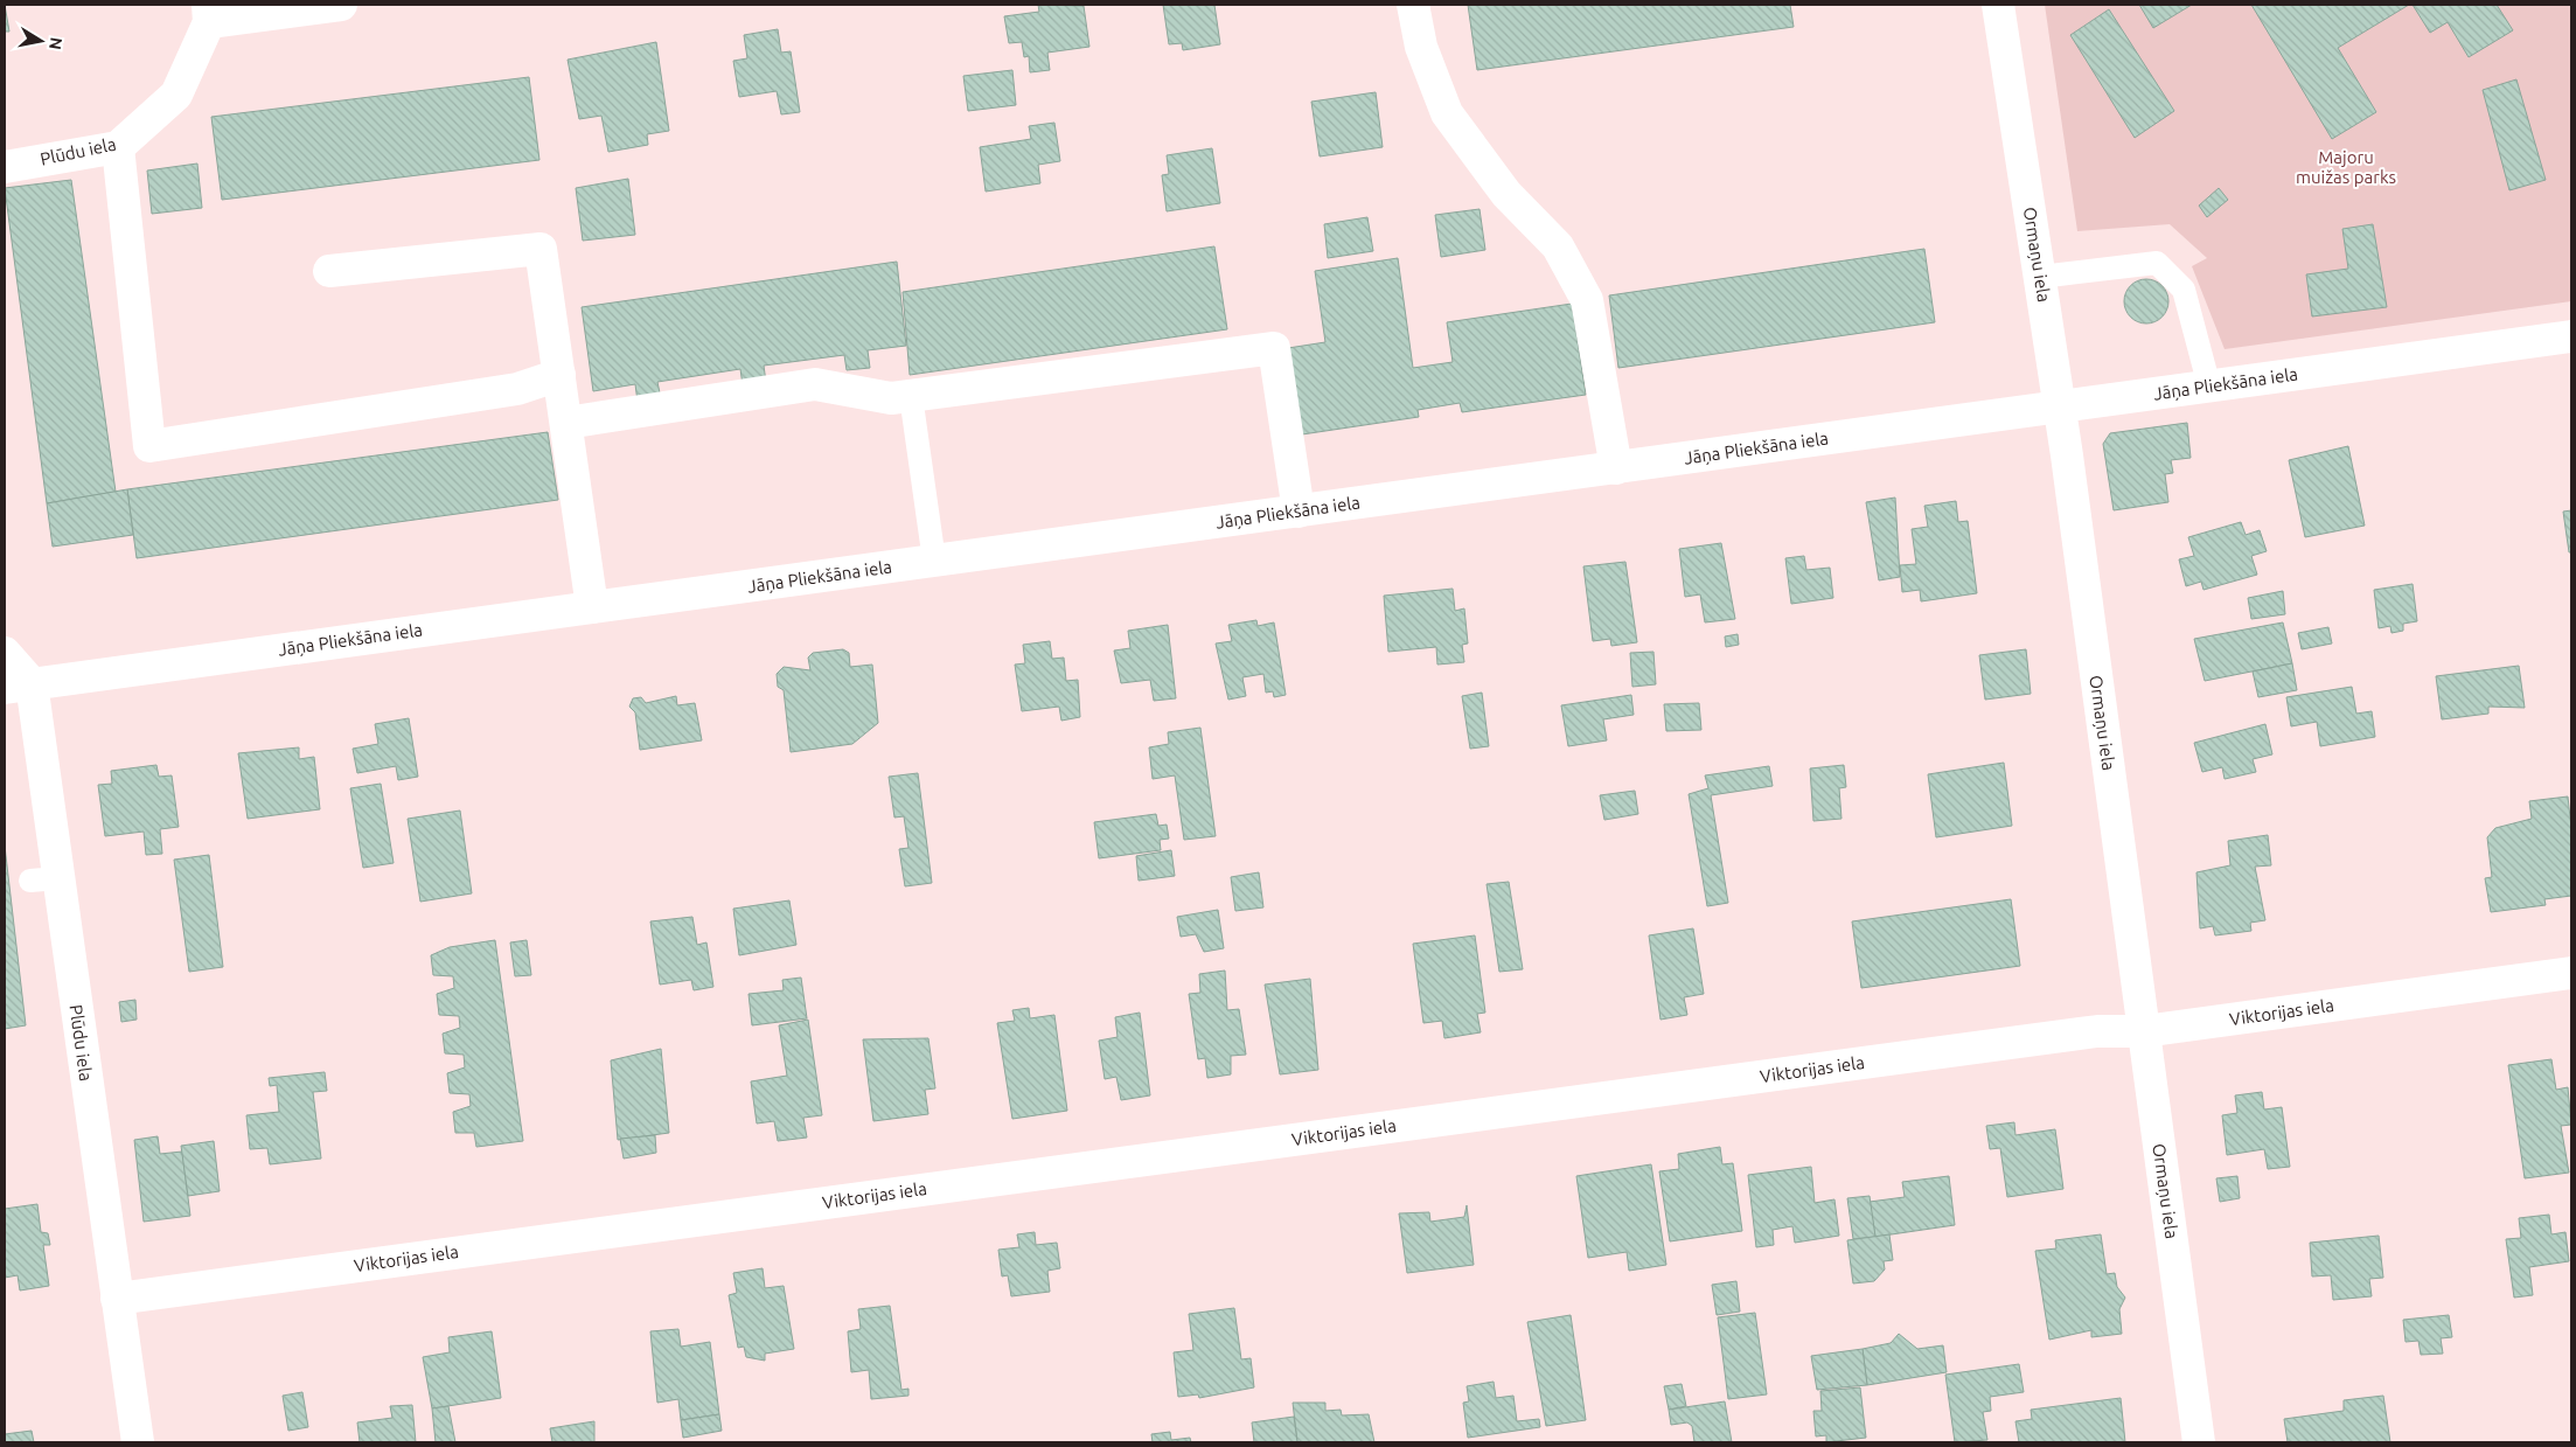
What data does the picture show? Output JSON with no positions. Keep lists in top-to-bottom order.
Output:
{
  "streets": {
    "street": [
      "Plūdu iela",
      "Ormaņu iela",
      "Jāņa Pliekšāna iela",
      "Viktorijas iela"
    ]
  },
  "crossings": [
    ["Plūdu iela", "Jāņa Pliekšāna iela"],
    ["Plūdu iela", "Viktorijas iela"],
    ["Ormaņu iela", "Jāņa Pliekšāna iela"],
    ["Ormaņu iela", "Viktorijas iela"]
  ],
  "parks": ["Majoru muižas parks"],
  "north": "right"
}
